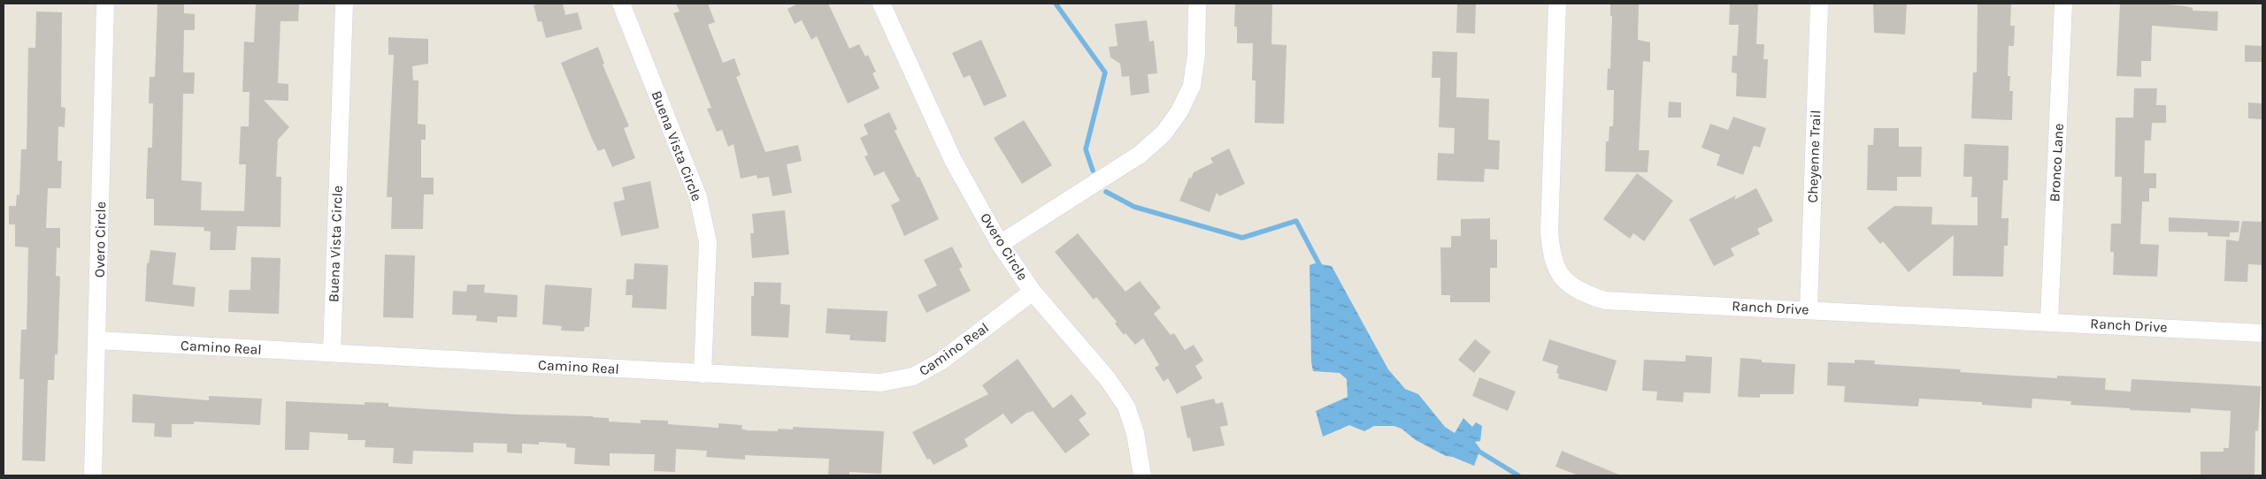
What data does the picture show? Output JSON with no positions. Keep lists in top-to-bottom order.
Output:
{
  "streets": {
    "street": [
      "Buena Vista Circle",
      "Cheyenne Trail",
      "Bronco Lane",
      "Overo Circle",
      "Ranch Drive",
      "Camino Real"
    ]
  },
  "crossings": [
    ["Buena Vista Circle", "Camino Real"],
    ["Cheyenne Trail", "Ranch Drive"],
    ["Bronco Lane", "Ranch Drive"],
    ["Overo Circle", "Camino Real"]
  ]
}
